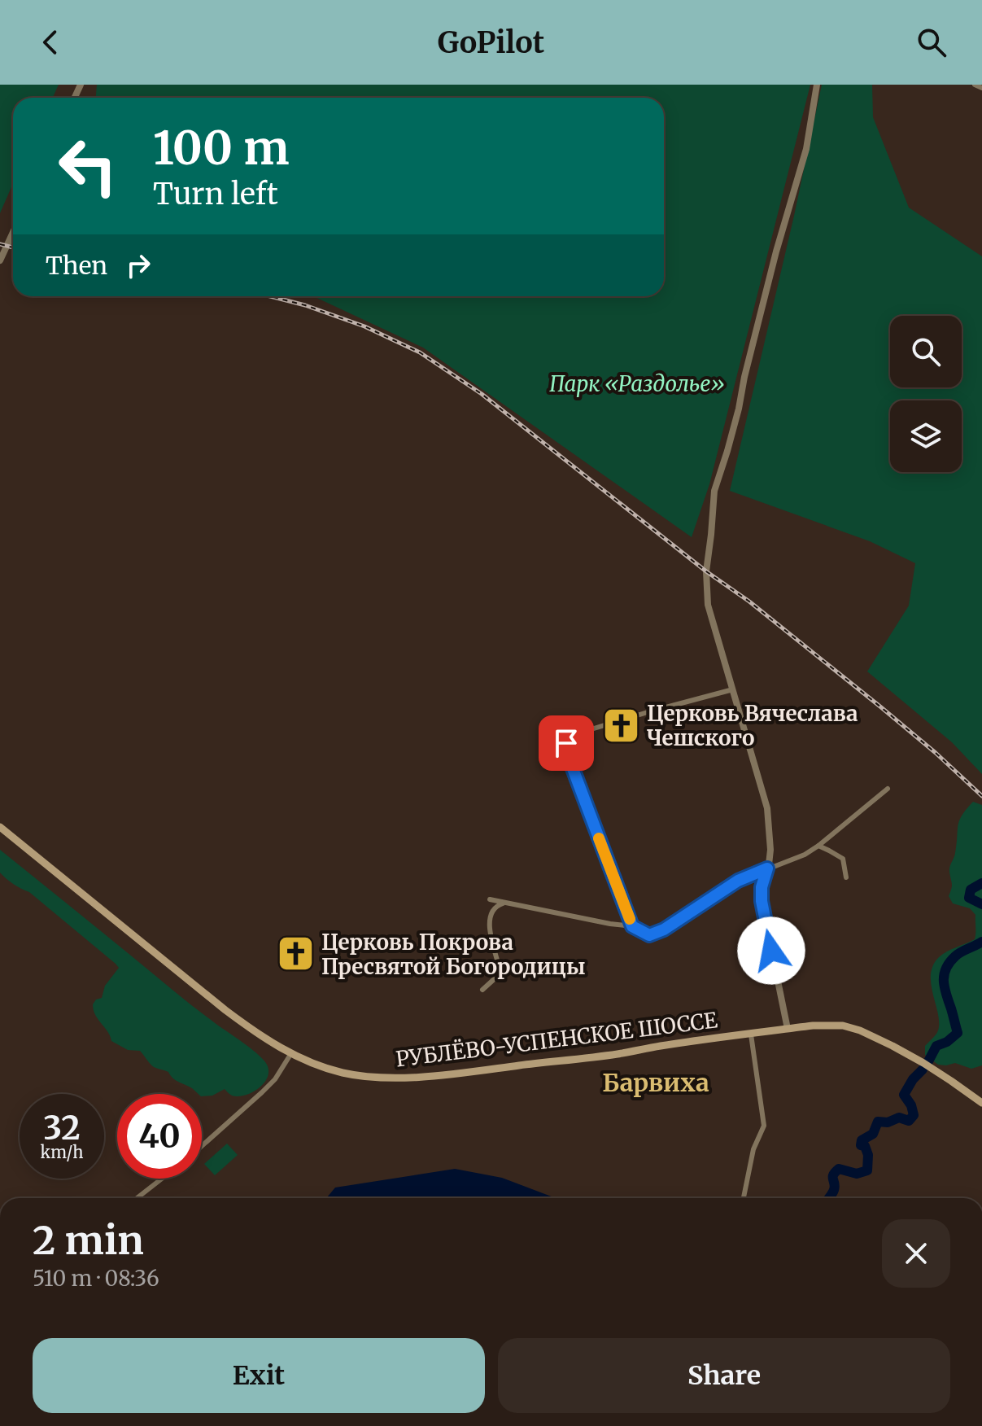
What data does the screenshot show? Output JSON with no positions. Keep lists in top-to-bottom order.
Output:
{
  "streets": {
    "main road": ["РУБЛЁВО-УСПЕНСКОЕ ШОССЕ"]
  },
  "districts": ["Барвиха"],
  "parks": ["Парк «Раздолье»"],
  "places": {
    "church": ["Церковь Вячеслава Чешского", "Церковь Покрова Пресвятой Богородицы"]
  },
  "page": {
    "header": "GoPilot",
    "turn": ["100 m", "Turn left"],
    "then": "Then",
    "speed": "32 km/h",
    "limit": "40",
    "heading": ["2 min", "510 m · 08:36"],
    "buttons": ["Exit", "Share"]
  }
}
